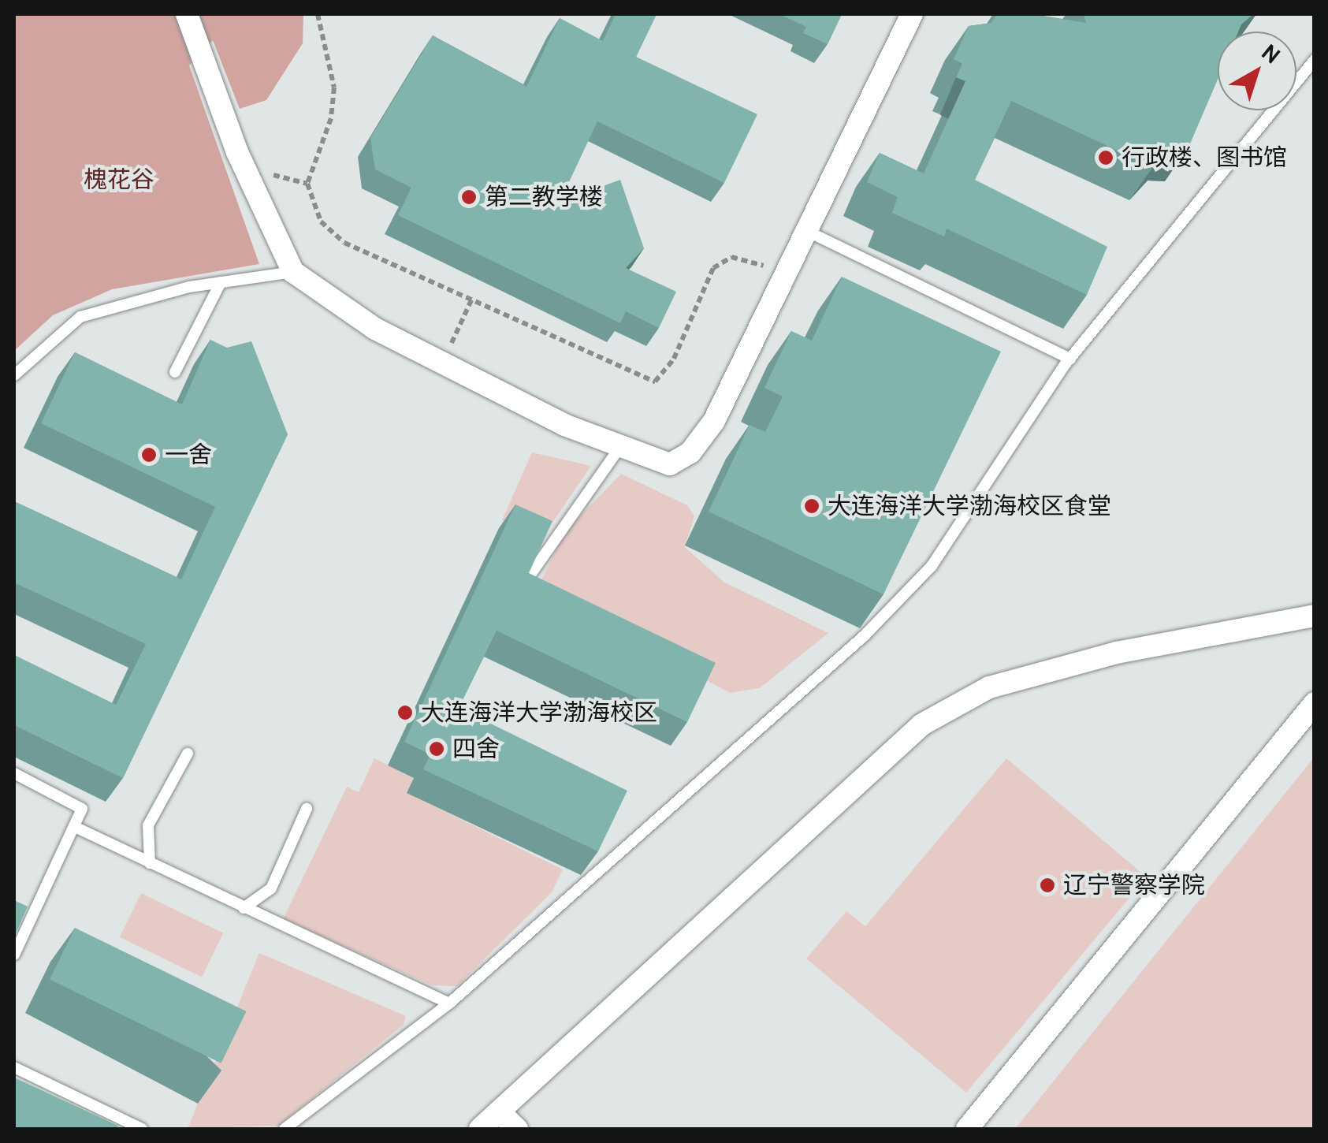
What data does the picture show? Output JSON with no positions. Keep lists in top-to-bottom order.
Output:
{
  "parks": ["槐花谷"],
  "places": [
    "行政楼、图书馆",
    "第二教学楼",
    "一舍",
    "大连海洋大学渤海校区食堂",
    "大连海洋大学渤海校区",
    "四舍",
    "辽宁警察学院"
  ],
  "north": "top right"
}
